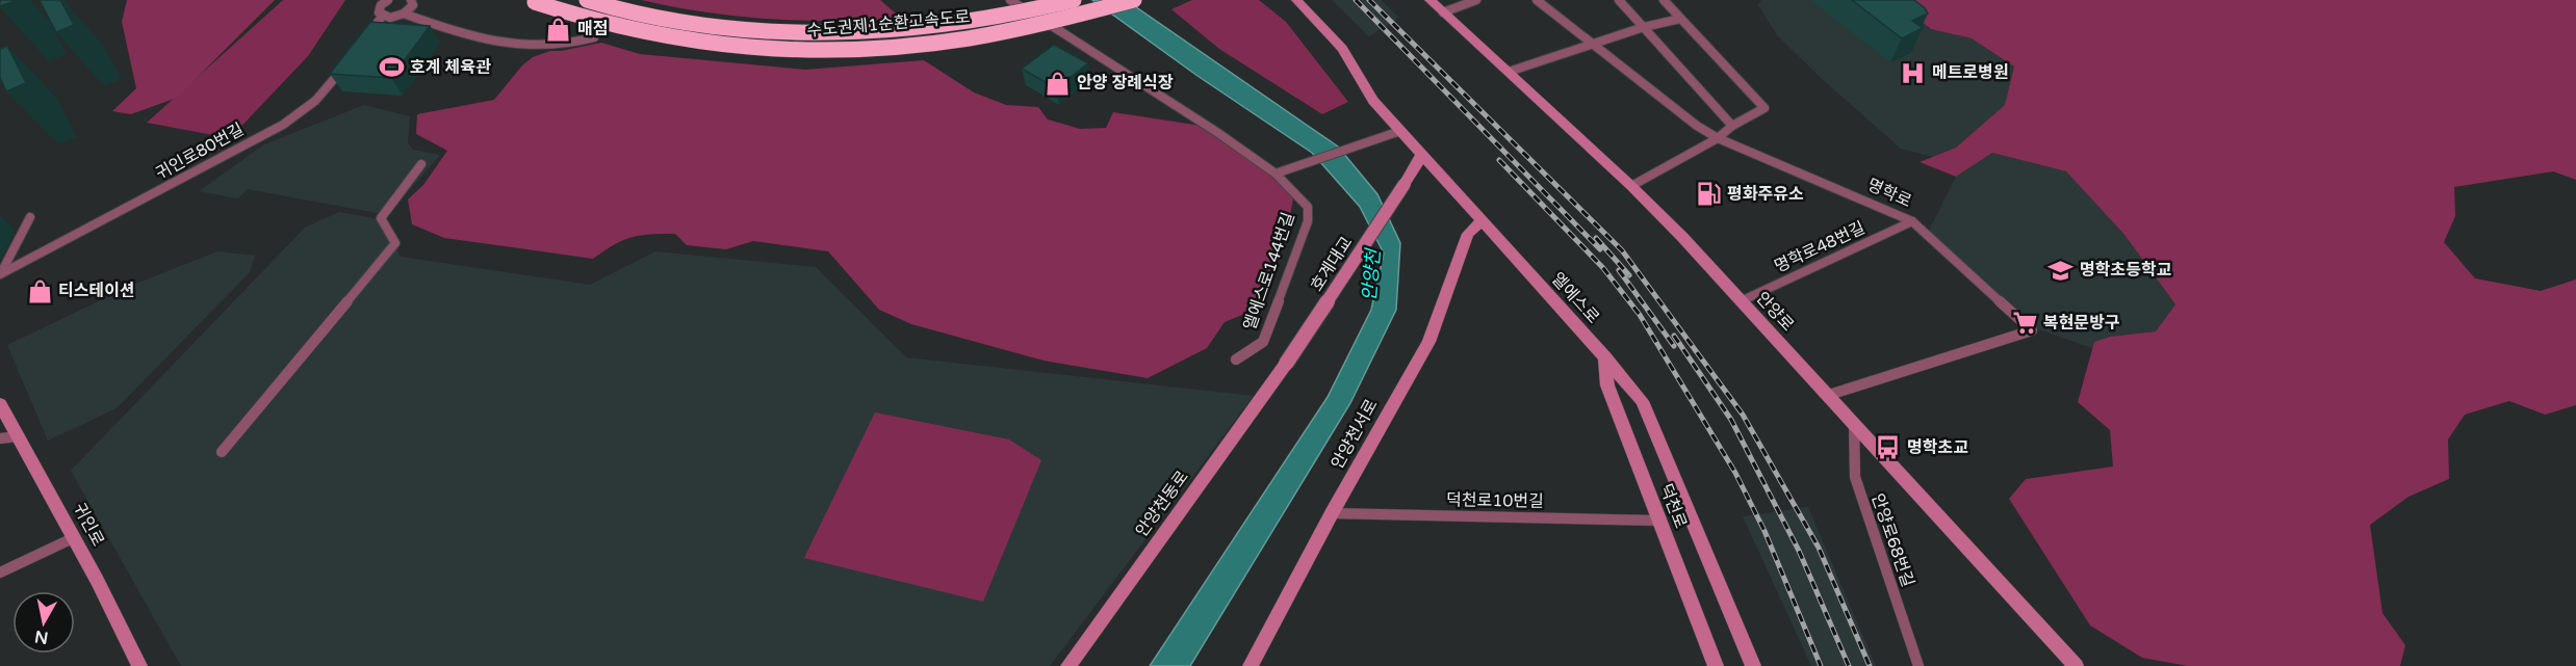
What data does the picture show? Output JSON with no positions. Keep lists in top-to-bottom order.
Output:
{
  "streets": {
    "highway": ["수도권제1순환고속도로"],
    "street": [
      "귀인로80번길",
      "명학로",
      "명학로48번길",
      "호계대교",
      "엘에스로144번길",
      "엘에스로",
      "안양로",
      "안양천서로",
      "덕천로10번길",
      "안양천동로",
      "덕천로",
      "귀인로",
      "안양로68번길"
    ]
  },
  "crossings": [
    ["명학로", "명학로48번길"],
    ["명학로", "안양로"],
    ["명학로48번길", "안양로"],
    ["호계대교", "엘에스로"],
    ["호계대교", "안양천동로"],
    ["엘에스로", "안양천서로"],
    ["엘에스로", "덕천로"],
    ["안양로", "안양로68번길"],
    ["안양천서로", "덕천로10번길"],
    ["덕천로10번길", "덕천로"]
  ],
  "water": ["안양천"],
  "places": {
    "shop": ["매점", "안양 장례식장", "티스테이션"],
    "sports": ["호계 체육관"],
    "hospital": ["메트로병원"],
    "fuel station": ["평화주유소"],
    "school or university": ["명학초등학교"],
    "supermarket": ["복현문방구"],
    "bus stop": ["명학초교"]
  },
  "north": "bottom"
}
